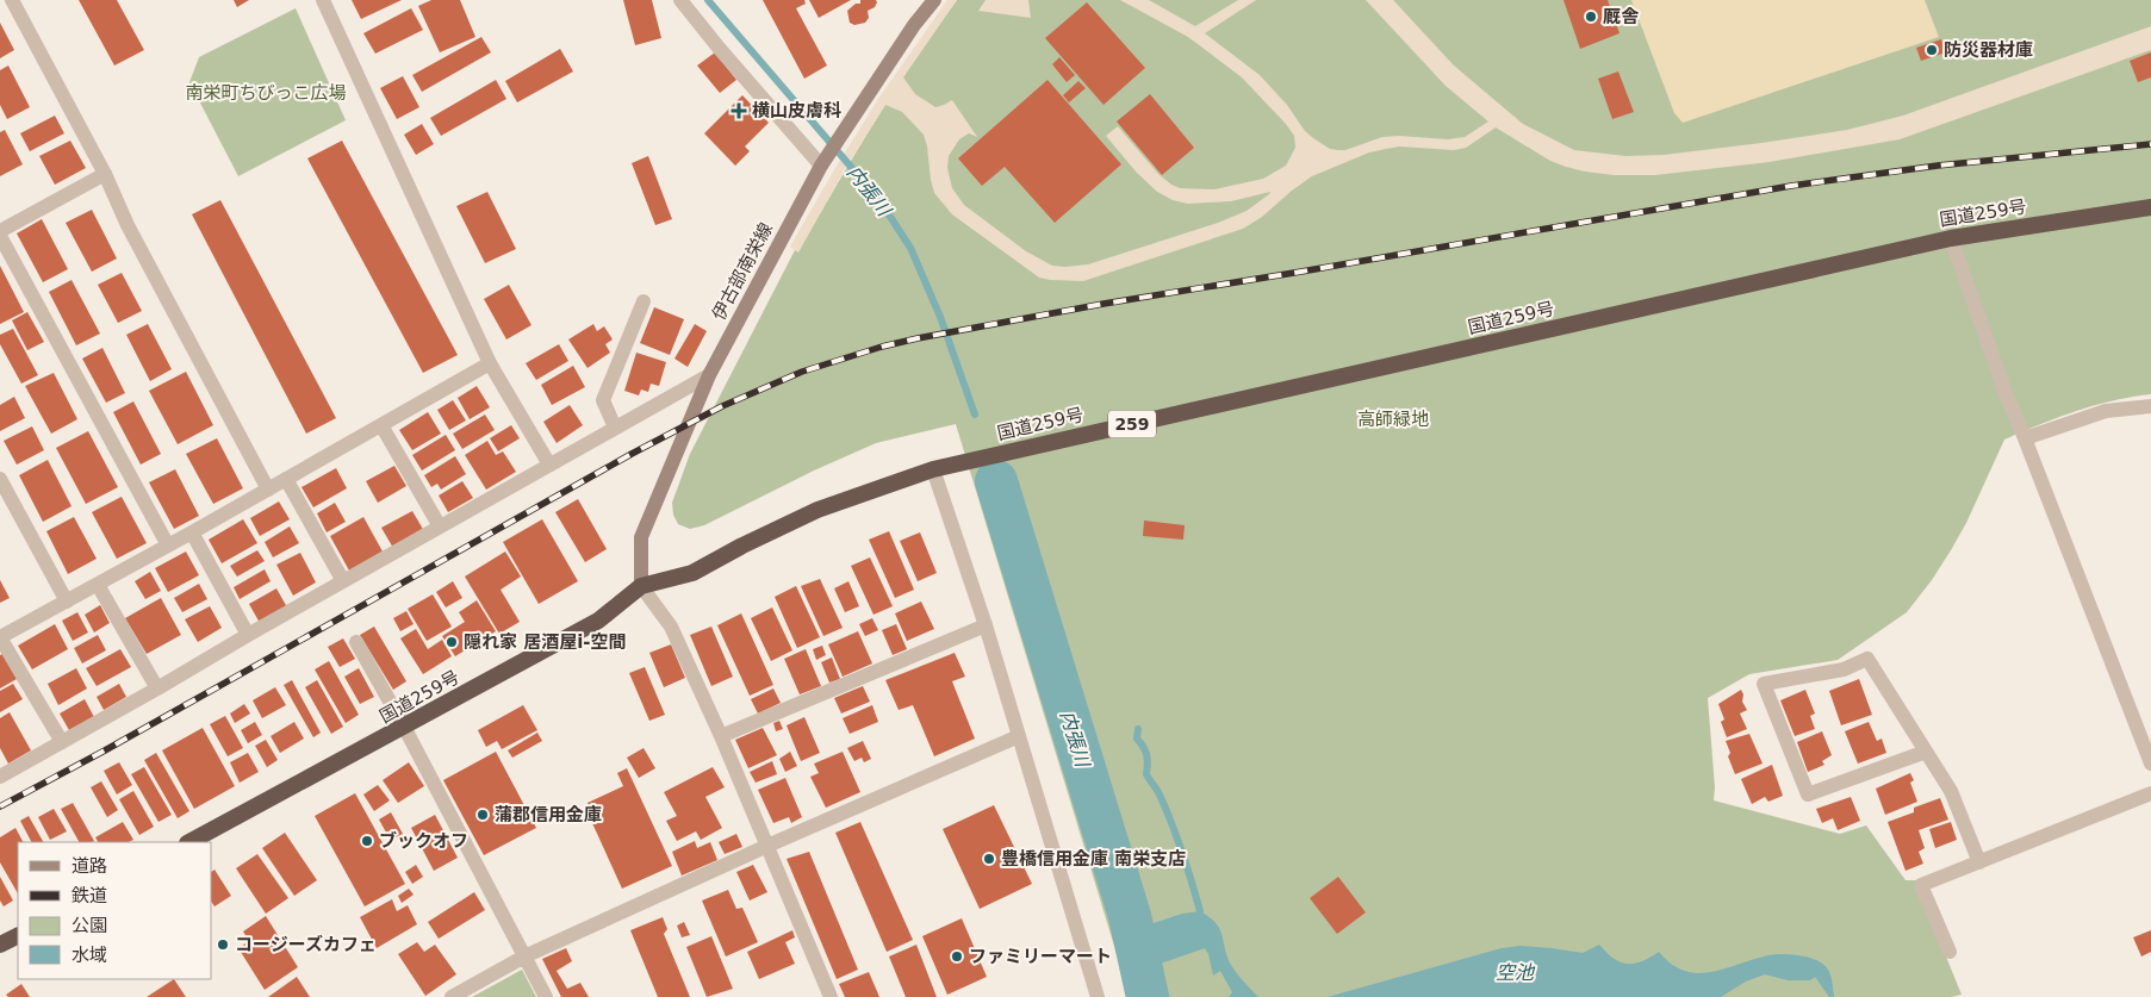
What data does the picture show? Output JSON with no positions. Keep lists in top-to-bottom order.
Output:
{
  "streets": {
    "highway": ["国道259号", "259"],
    "main road": ["伊古部南栄線"]
  },
  "crossings": [
    ["国道259号", "伊古部南栄線"]
  ],
  "water": ["内張川", "空池"],
  "parks": ["南栄町ちびっこ広場", "高師緑地"],
  "places": {
    "other": [
      "厩舎",
      "防災器材庫",
      "隠れ家 居酒屋i-空間",
      "蒲郡信用金庫",
      "ブックオフ",
      "豊橋信用金庫 南栄支店",
      "コージーズカフェ",
      "ファミリーマート"
    ],
    "health": ["横山皮膚科"]
  },
  "legend": [
    "道路",
    "鉄道",
    "公園",
    "水域"
  ]
}
